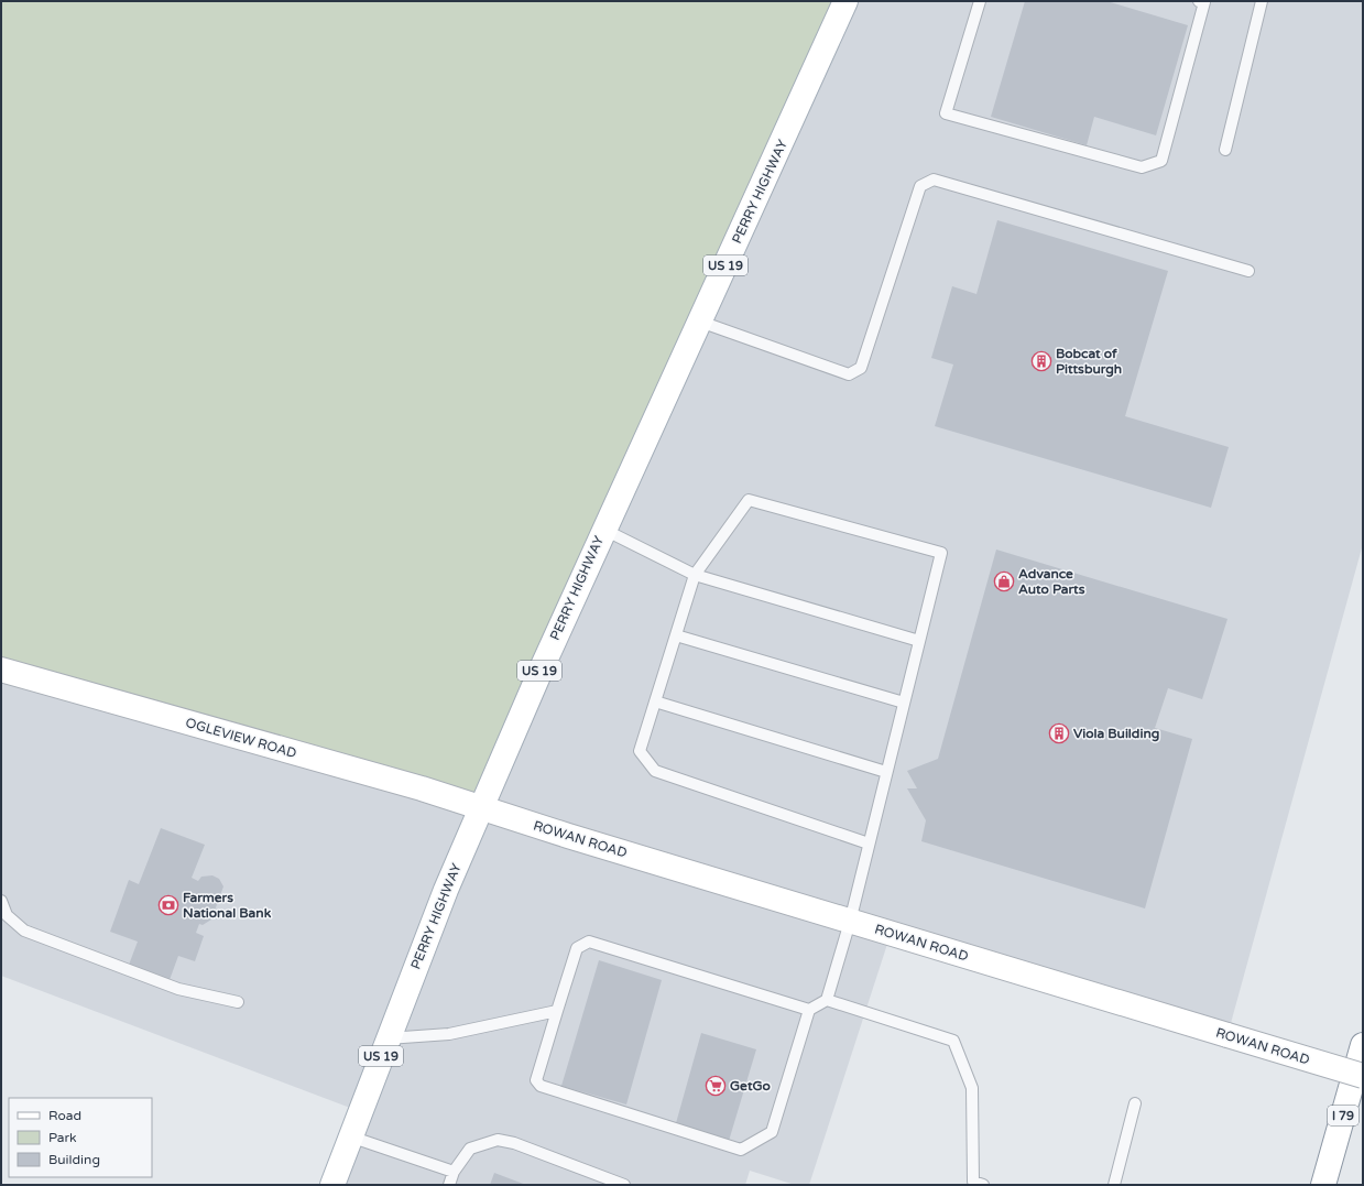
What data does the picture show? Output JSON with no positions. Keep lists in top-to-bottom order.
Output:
{
  "streets": {
    "main road": [
      "PERRY HIGHWAY",
      "US 19",
      "OGLEVIEW ROAD",
      "ROWAN ROAD",
      "I 79"
    ]
  },
  "crossings": [
    ["PERRY HIGHWAY", "OGLEVIEW ROAD"],
    ["PERRY HIGHWAY", "ROWAN ROAD"],
    ["OGLEVIEW ROAD", "ROWAN ROAD"]
  ],
  "places": {
    "building": ["Bobcat of Pittsburgh", "Viola Building"],
    "shop": ["Advance Auto Parts"],
    "bank": ["Farmers National Bank"],
    "supermarket": ["GetGo"]
  },
  "legend": ["Road", "Park", "Building"]
}
